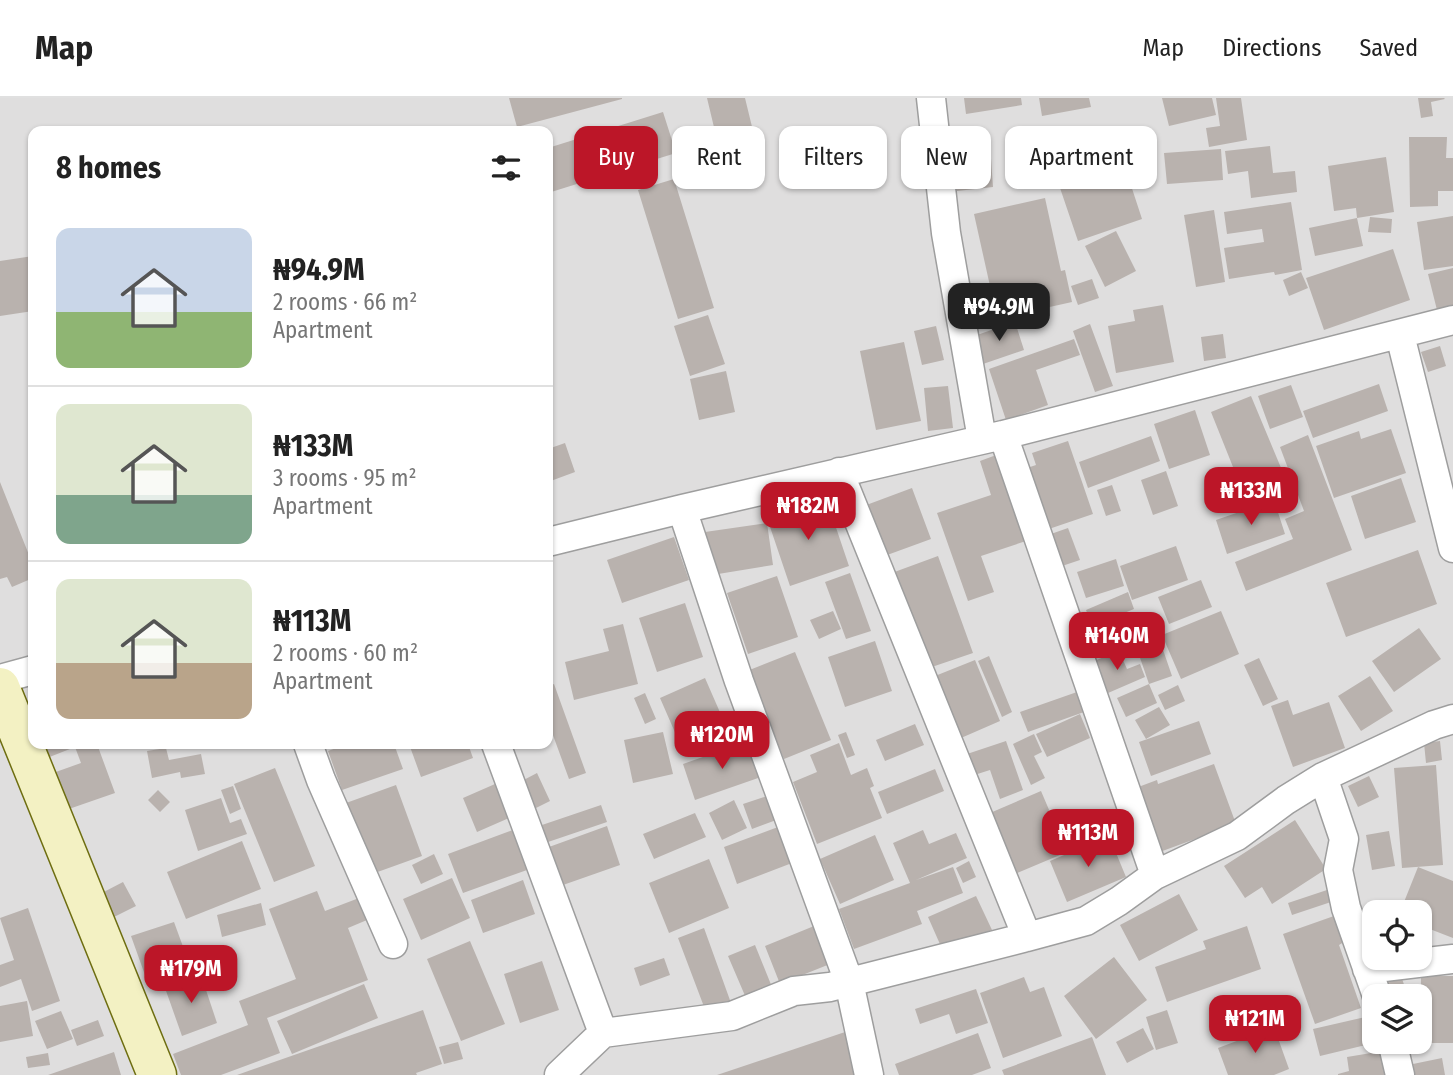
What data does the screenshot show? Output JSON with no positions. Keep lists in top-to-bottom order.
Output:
{
  "page": {
    "header": "Map",
    "nav": ["Map", "Directions", "Saved"],
    "chip": [
      "Buy",
      "Rent",
      "Filters",
      "New",
      "Apartment"
    ],
    "heading": "8 homes",
    "list": [
      {
        "name": "₦94.9M",
        "note": "2 rooms · 66 m² · Apartment"
      },
      {
        "name": "₦133M",
        "note": "3 rooms · 95 m² · Apartment"
      },
      {
        "name": "₦113M",
        "note": "2 rooms · 60 m² · Apartment"
      }
    ],
    "price": [
      "₦94.9M",
      "₦133M",
      "₦182M",
      "₦140M",
      "₦120M",
      "₦113M",
      "₦179M",
      "₦121M"
    ]
  }
}
